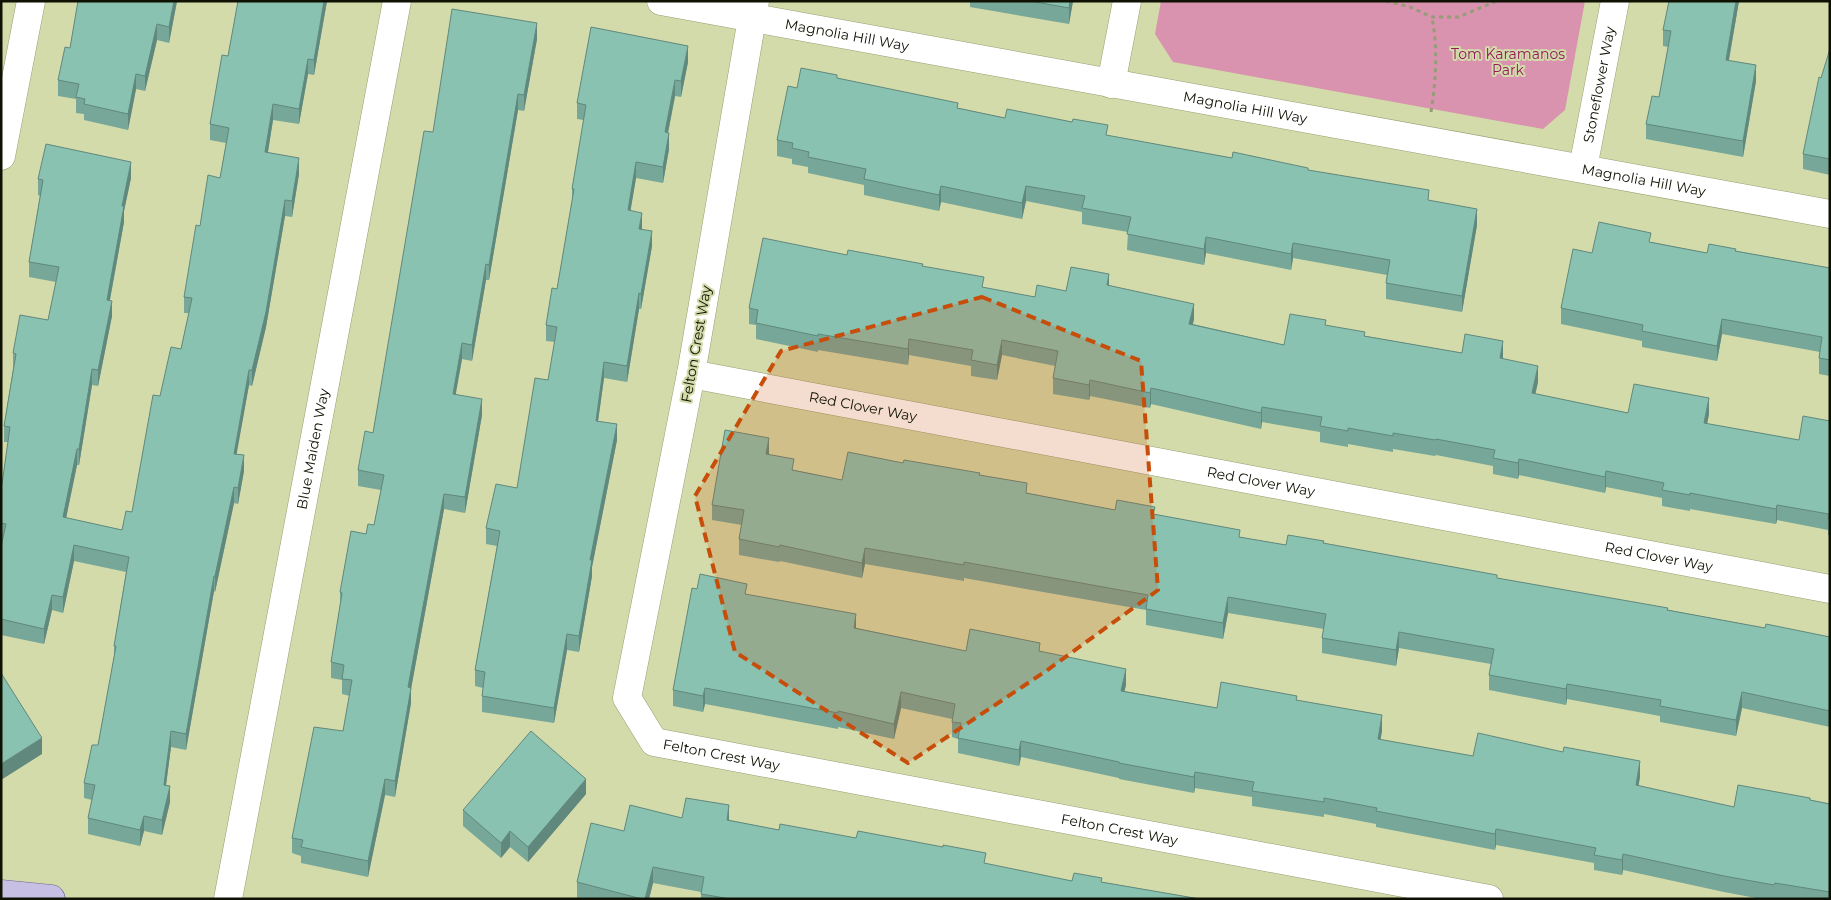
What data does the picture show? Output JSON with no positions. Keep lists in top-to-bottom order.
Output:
{
  "streets": {
    "street": [
      "Magnolia Hill Way",
      "Stoneflower Way",
      "Felton Crest Way",
      "Red Clover Way",
      "Blue Maiden Way"
    ]
  },
  "crossings": [
    ["Magnolia Hill Way", "Stoneflower Way"],
    ["Magnolia Hill Way", "Felton Crest Way"],
    ["Felton Crest Way", "Red Clover Way"]
  ],
  "parks": ["Tom Karamanos Park"]
}
